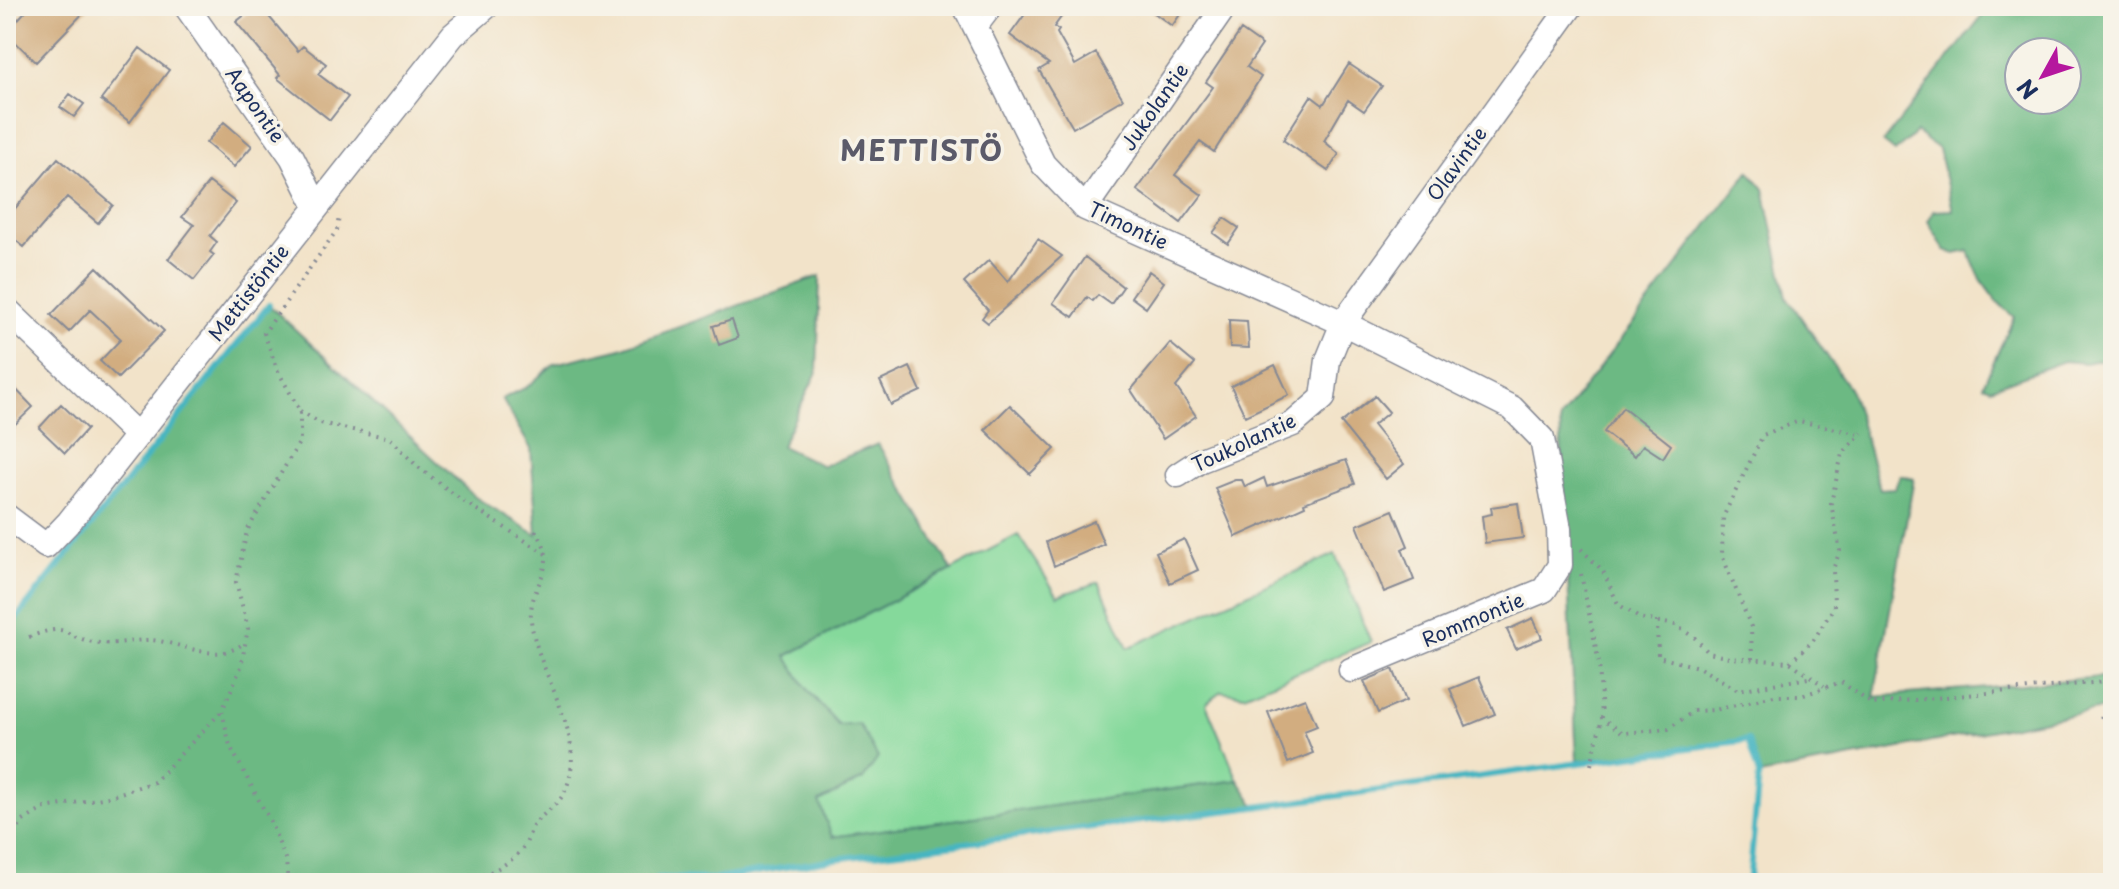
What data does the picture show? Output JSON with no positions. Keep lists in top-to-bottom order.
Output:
{
  "streets": {
    "street": [
      "Aapontie",
      "Jukolantie",
      "Olavintie",
      "Timontie",
      "Mettistöntie",
      "Toukolantie",
      "Rommontie"
    ]
  },
  "crossings": [
    ["Aapontie", "Mettistöntie"],
    ["Jukolantie", "Timontie"],
    ["Olavintie", "Timontie"],
    ["Olavintie", "Toukolantie"],
    ["Olavintie", "Rommontie"],
    ["Timontie", "Toukolantie"],
    ["Timontie", "Rommontie"],
    ["Toukolantie", "Rommontie"]
  ],
  "districts": ["METTISTÖ"],
  "north": "bottom left"
}
